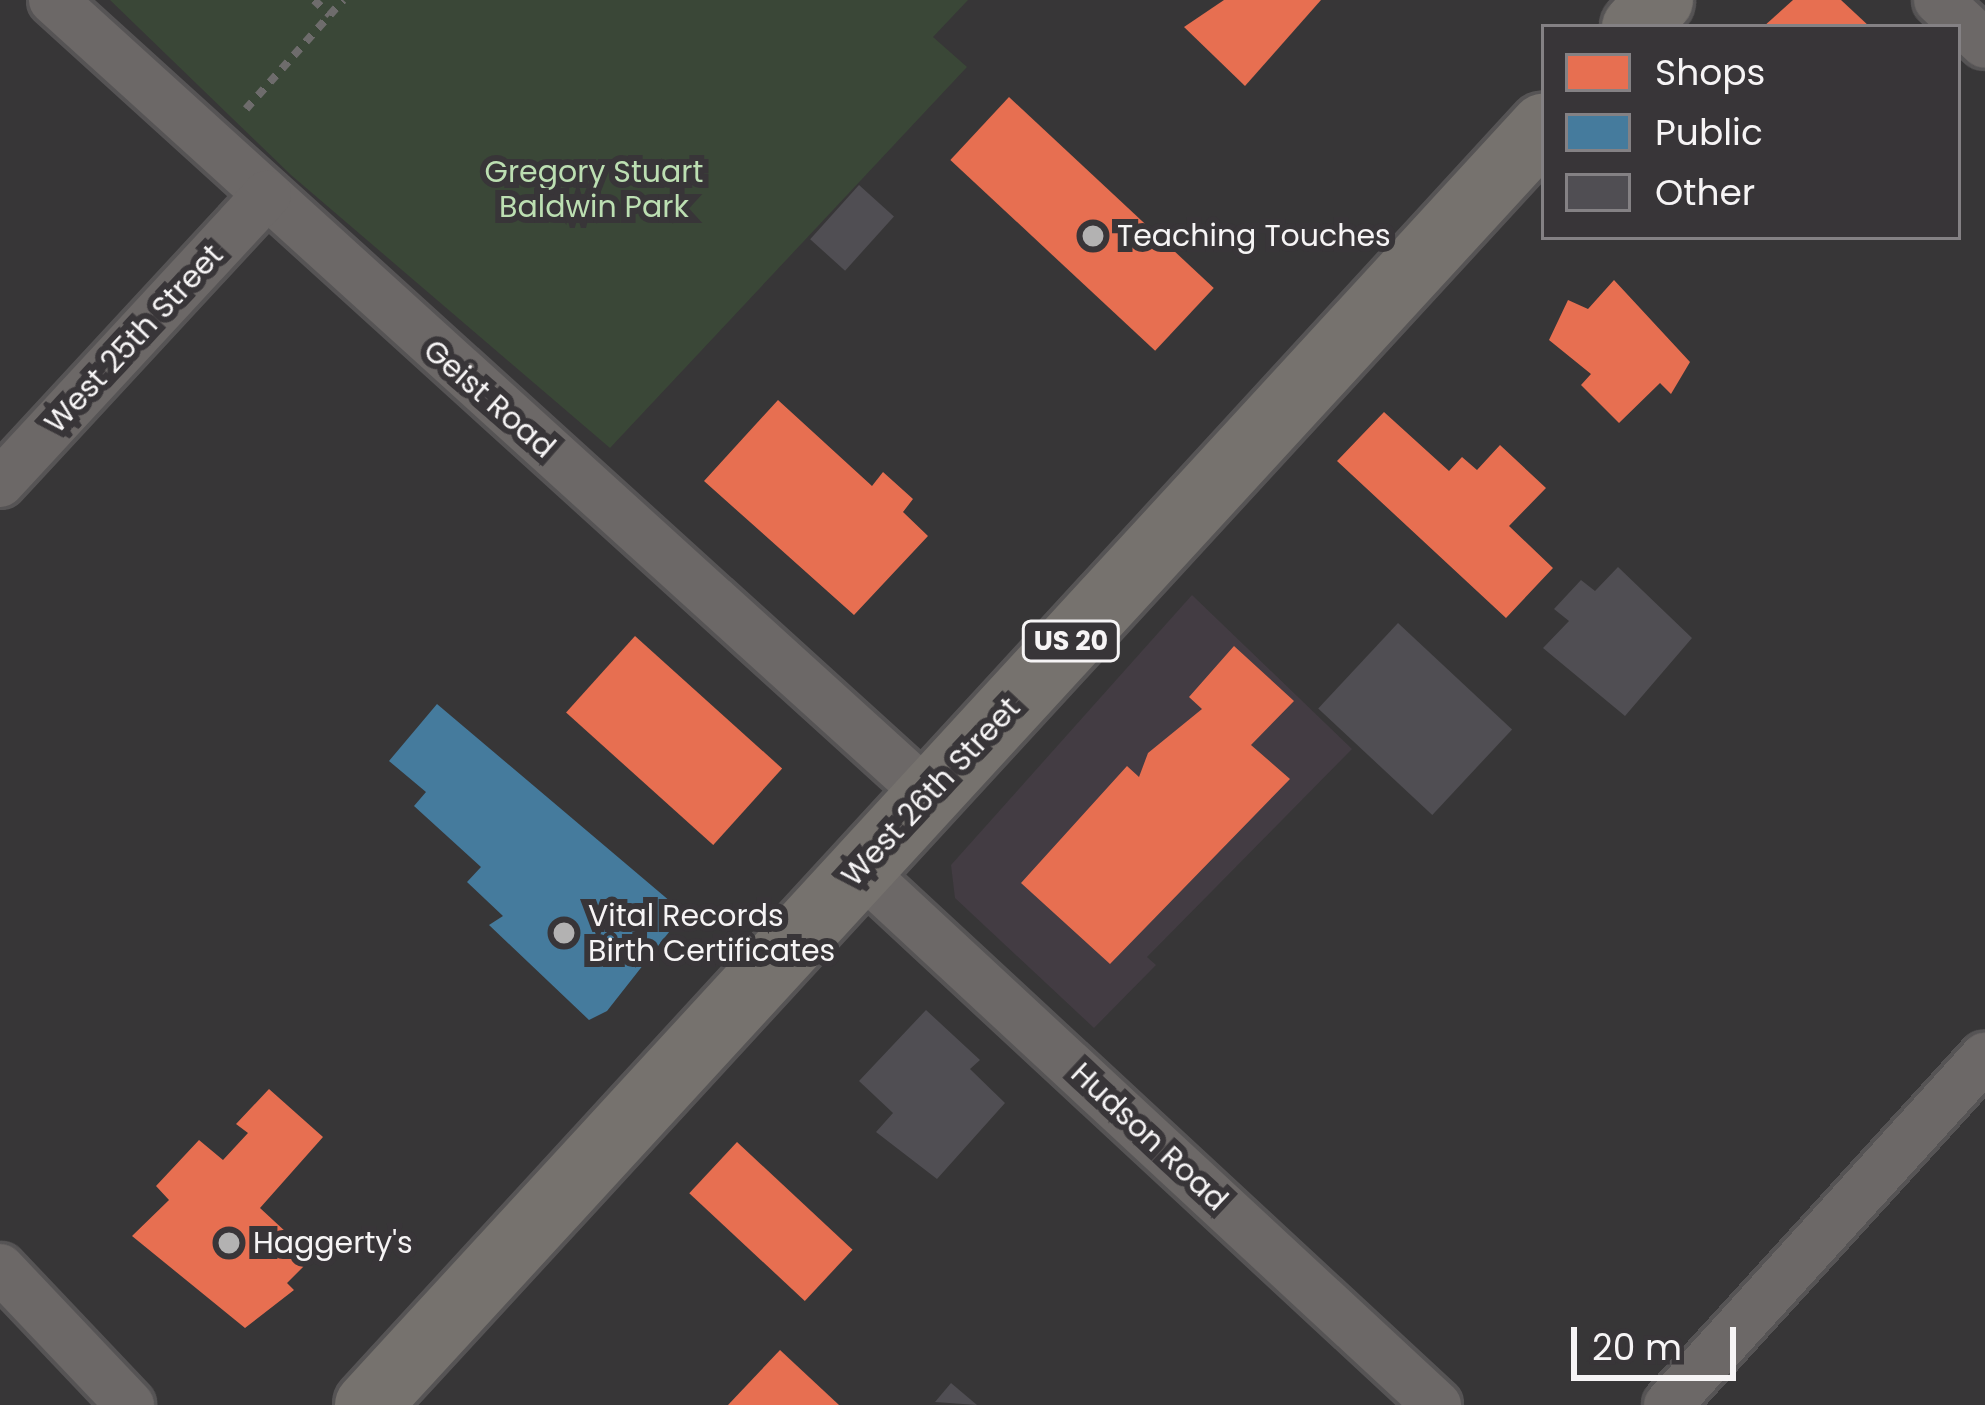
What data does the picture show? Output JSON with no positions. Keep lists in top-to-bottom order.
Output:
{
  "streets": {
    "main road": ["US 20", "West 26th Street"],
    "street": ["West 25th Street", "Geist Road", "Hudson Road"]
  },
  "crossings": [
    ["West 25th Street", "Geist Road"],
    ["Geist Road", "West 26th Street"],
    ["West 26th Street", "Hudson Road"]
  ],
  "parks": ["Gregory Stuart Baldwin Park"],
  "places": ["Teaching Touches", "Vital Records Birth Certificates", "Haggerty's"],
  "legend": ["Shops", "Public", "Other"],
  "scale_bar": "20 m"
}
